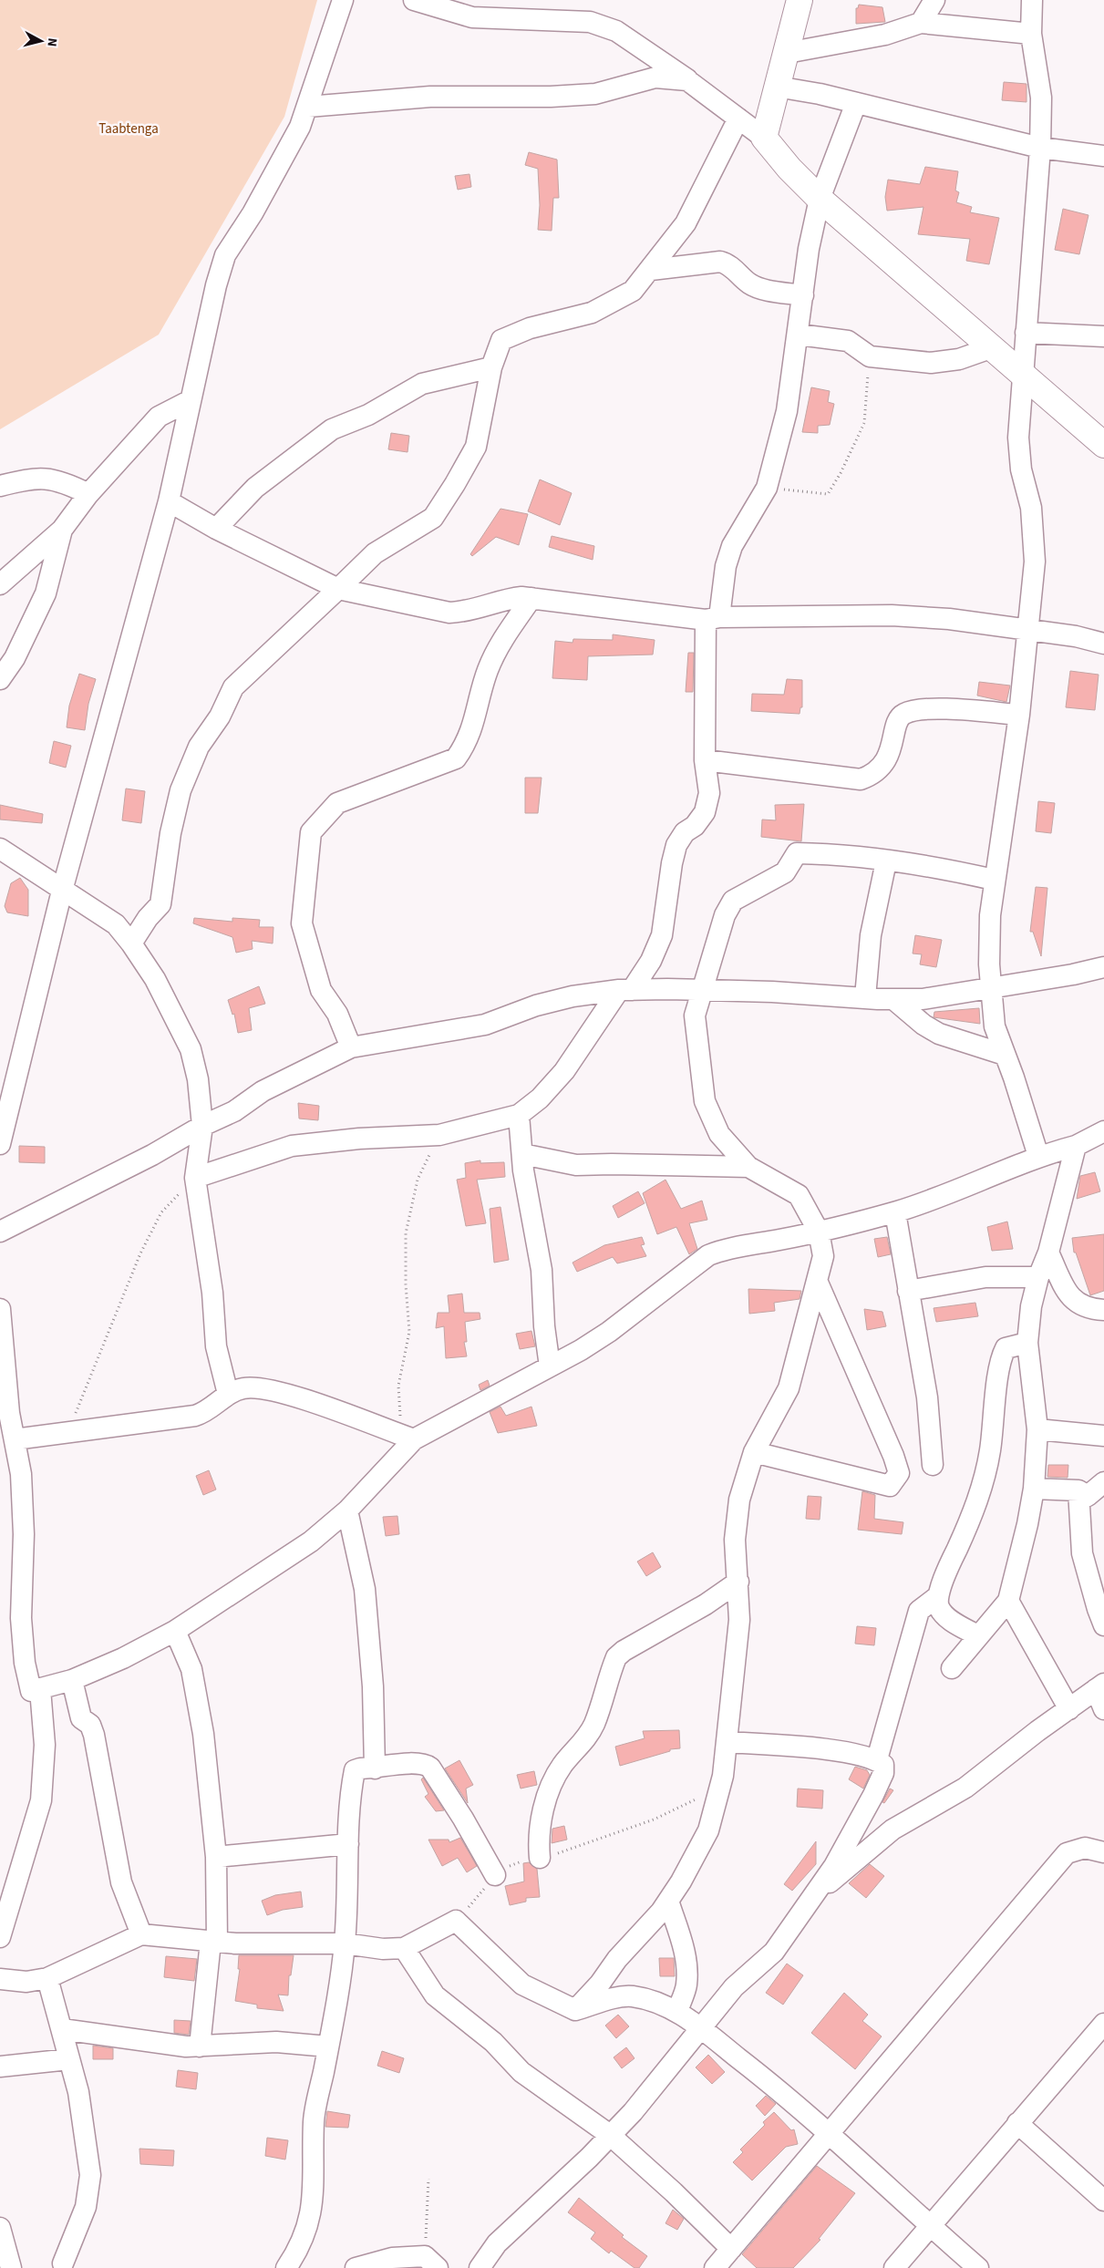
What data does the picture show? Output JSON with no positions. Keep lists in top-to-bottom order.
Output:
{
  "parks": ["Taabtenga"],
  "north": "right"
}
